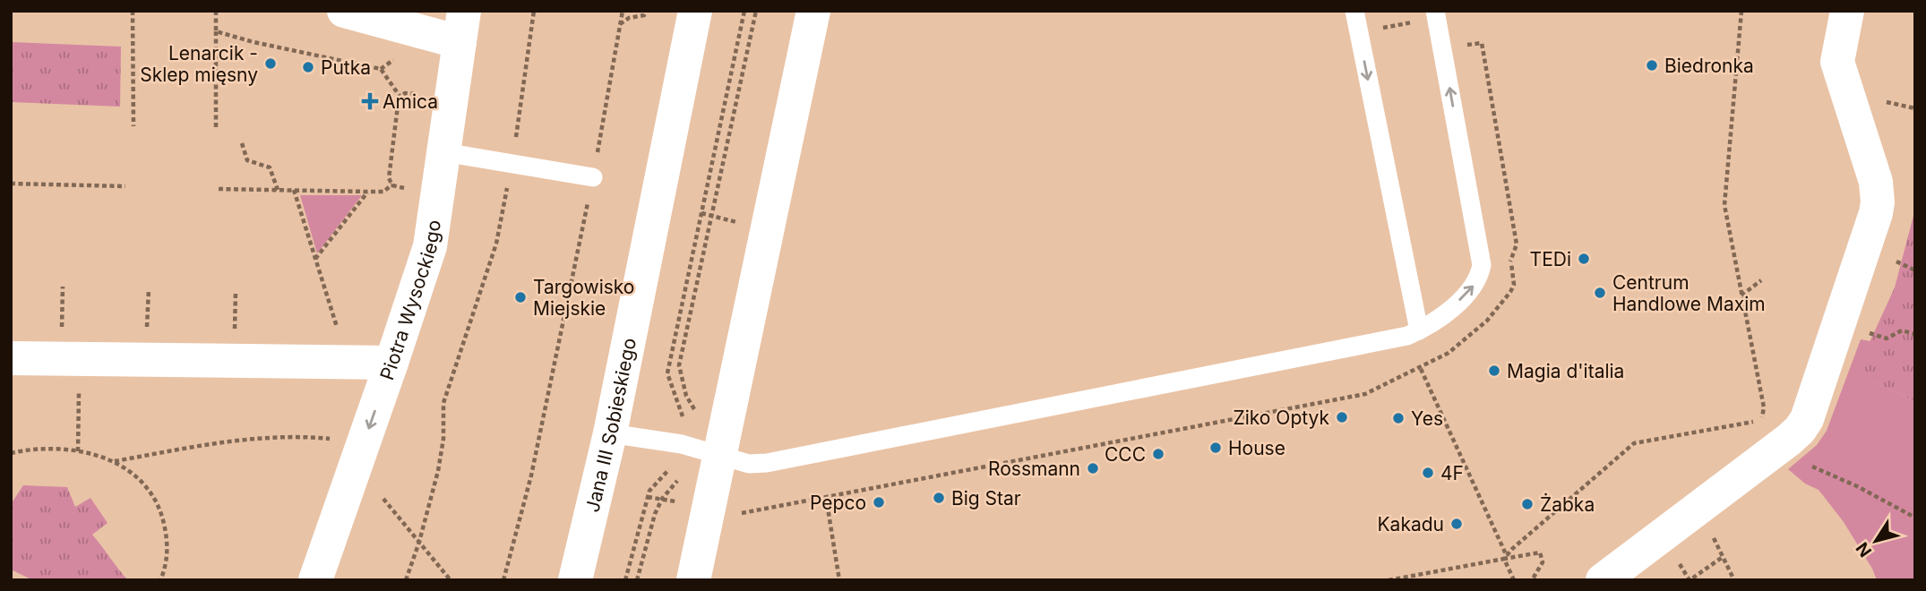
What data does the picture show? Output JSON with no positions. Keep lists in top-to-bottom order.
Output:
{
  "streets": {
    "street": ["Piotra Wysockiego", "Jana III Sobieskiego"]
  },
  "one_way": ["Piotra Wysockiego"],
  "places": {
    "other": [
      "Lenarcik - Sklep mięsny",
      "Biedronka",
      "Putka",
      "TEDi",
      "Centrum Handlowe Maxim",
      "Targowisko Miejskie",
      "Magia d'italia",
      "Ziko Optyk",
      "Yes",
      "House",
      "CCC",
      "Rossmann",
      "4F",
      "Big Star",
      "Pepco",
      "Żabka",
      "Kakadu"
    ],
    "health": ["Amica"]
  },
  "north": "bottom left"
}
